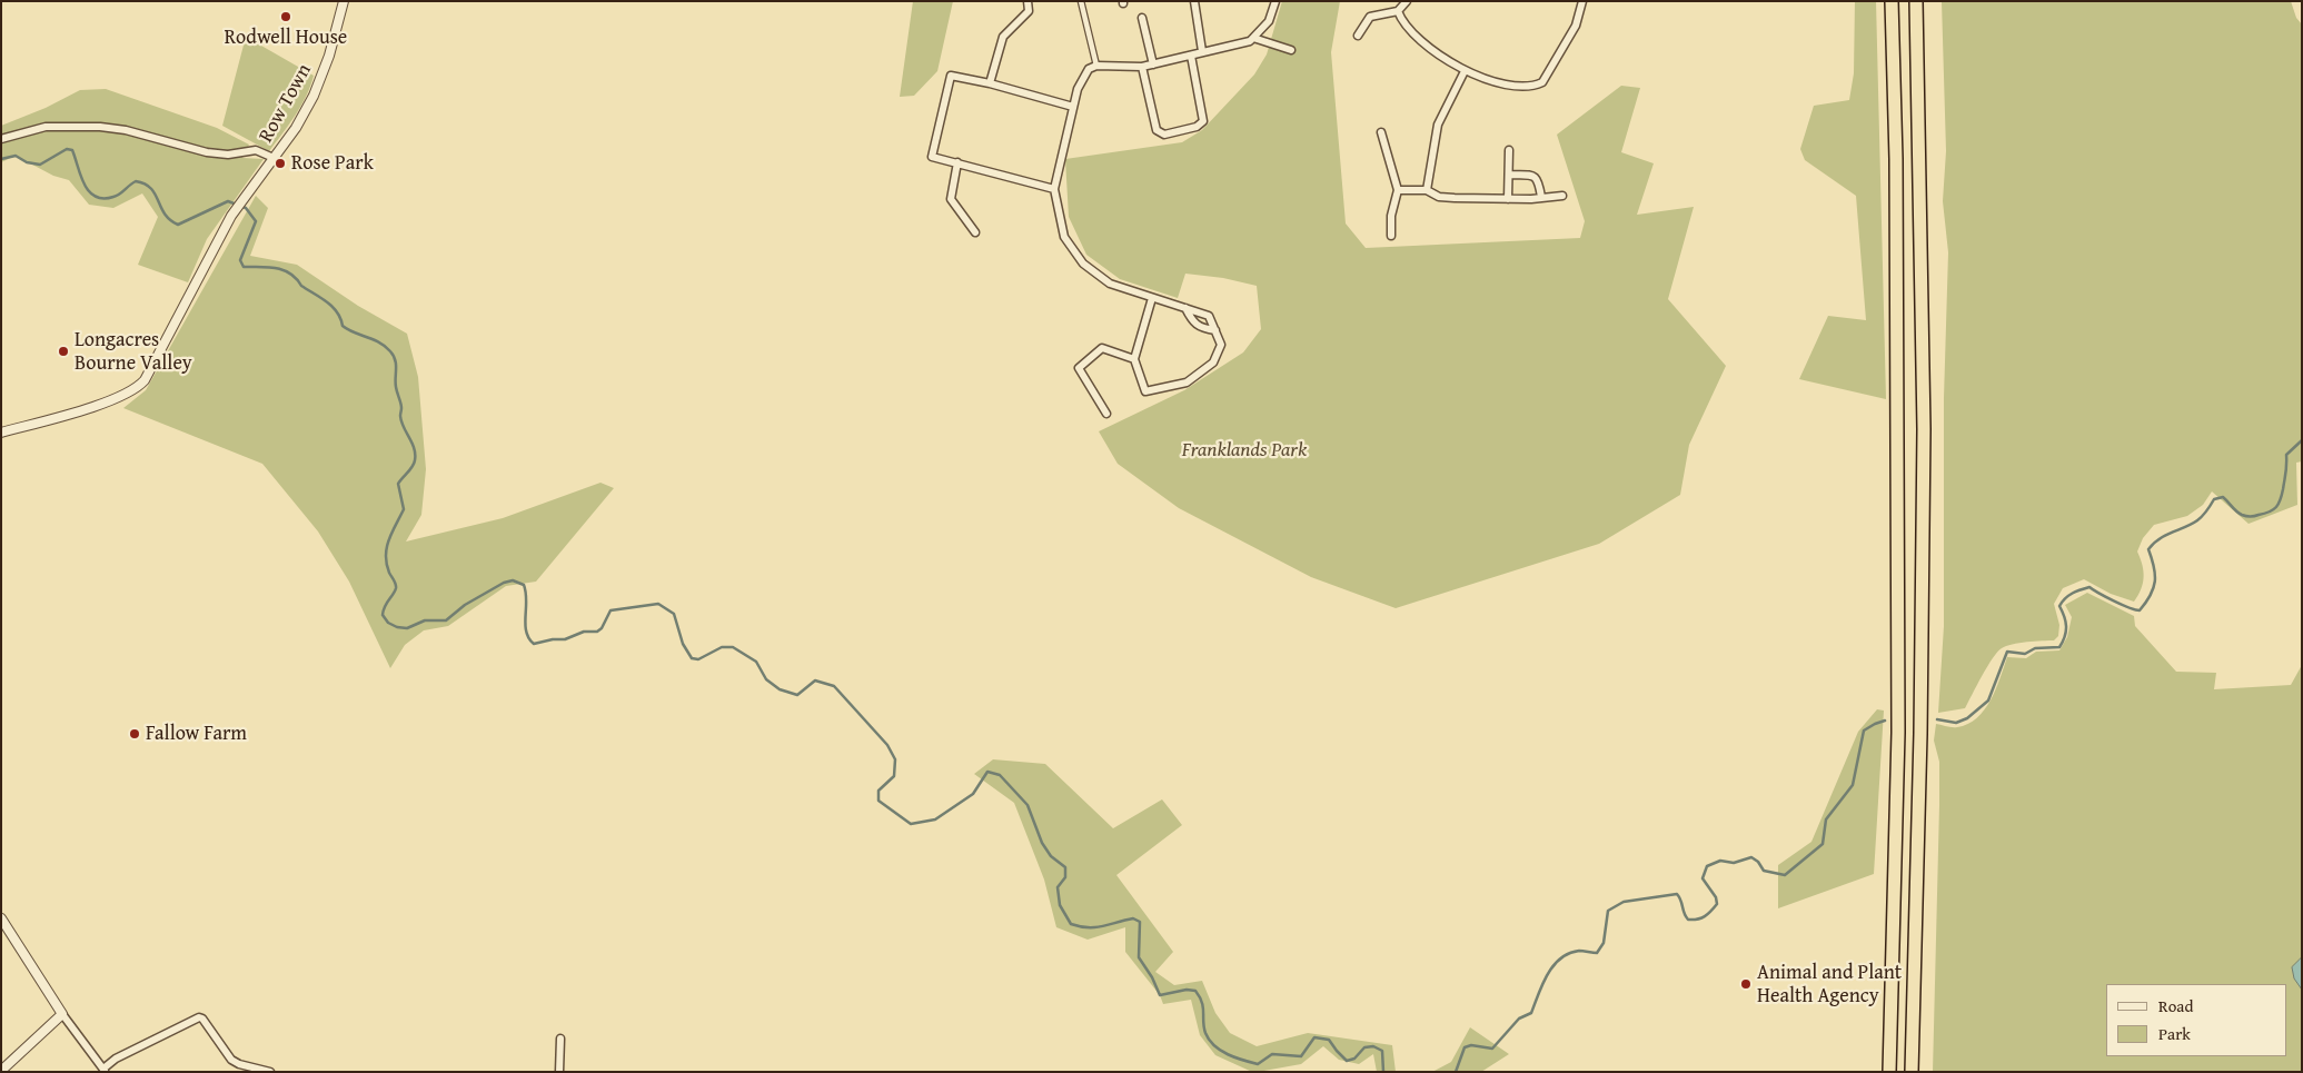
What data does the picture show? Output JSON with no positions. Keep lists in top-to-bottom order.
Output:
{
  "streets": {
    "street": ["Row Town"]
  },
  "parks": ["Franklands Park"],
  "places": [
    "Rodwell House",
    "Rose Park",
    "Longacres Bourne Valley",
    "Fallow Farm",
    "Animal and Plant Health Agency"
  ],
  "legend": ["Road", "Park"]
}
